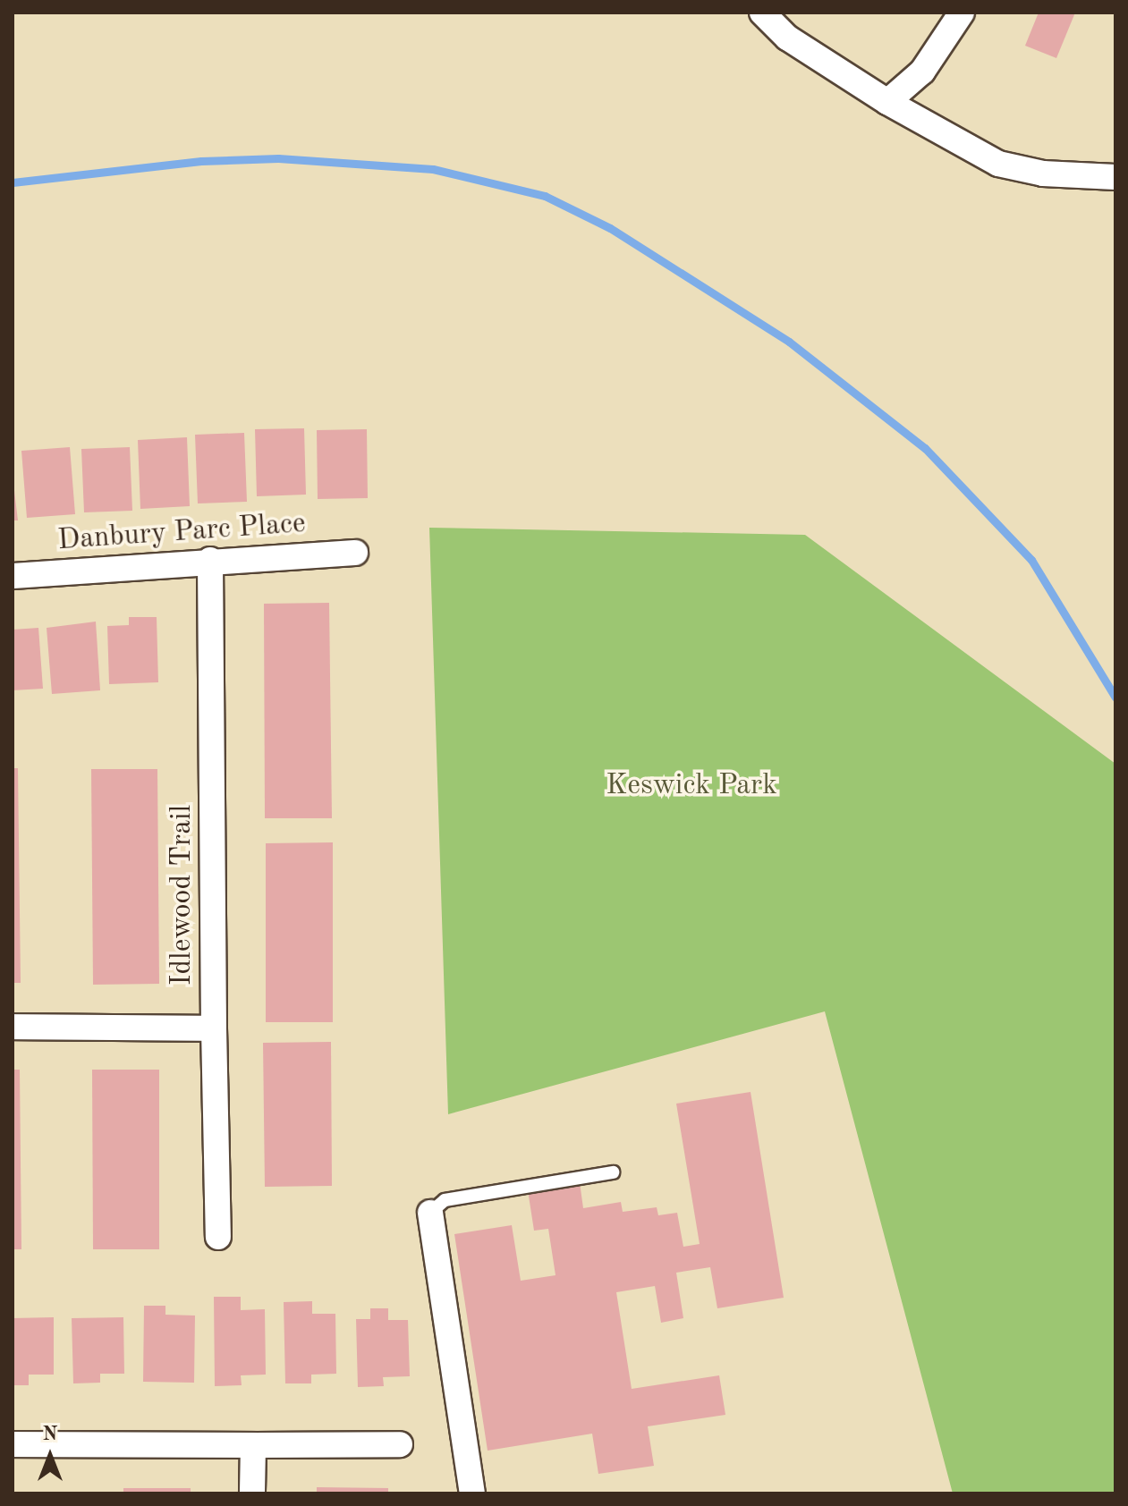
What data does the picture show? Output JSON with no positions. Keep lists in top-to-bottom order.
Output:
{
  "streets": {
    "street": ["Danbury Parc Place", "Idlewood Trail"]
  },
  "crossings": [
    ["Danbury Parc Place", "Idlewood Trail"]
  ],
  "parks": ["Keswick Park"],
  "north": "top"
}
